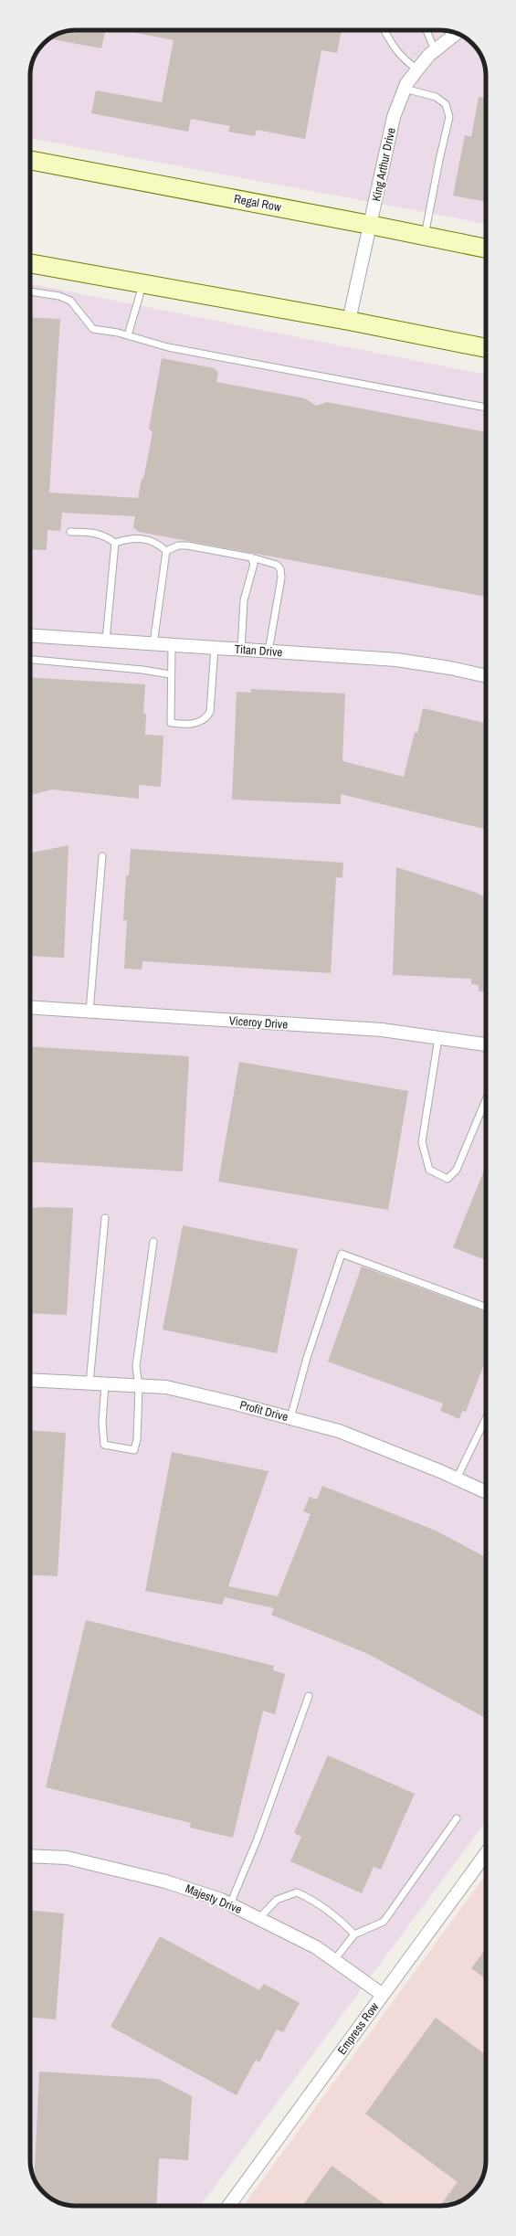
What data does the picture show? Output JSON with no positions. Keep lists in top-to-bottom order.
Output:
{
  "streets": {
    "main road": ["Regal Row"],
    "street": [
      "King Arthur Drive",
      "Titan Drive",
      "Viceroy Drive",
      "Profit Drive",
      "Majesty Drive",
      "Empress Row"
    ]
  },
  "crossings": [
    ["King Arthur Drive", "Regal Row"],
    ["Majesty Drive", "Empress Row"]
  ]
}
